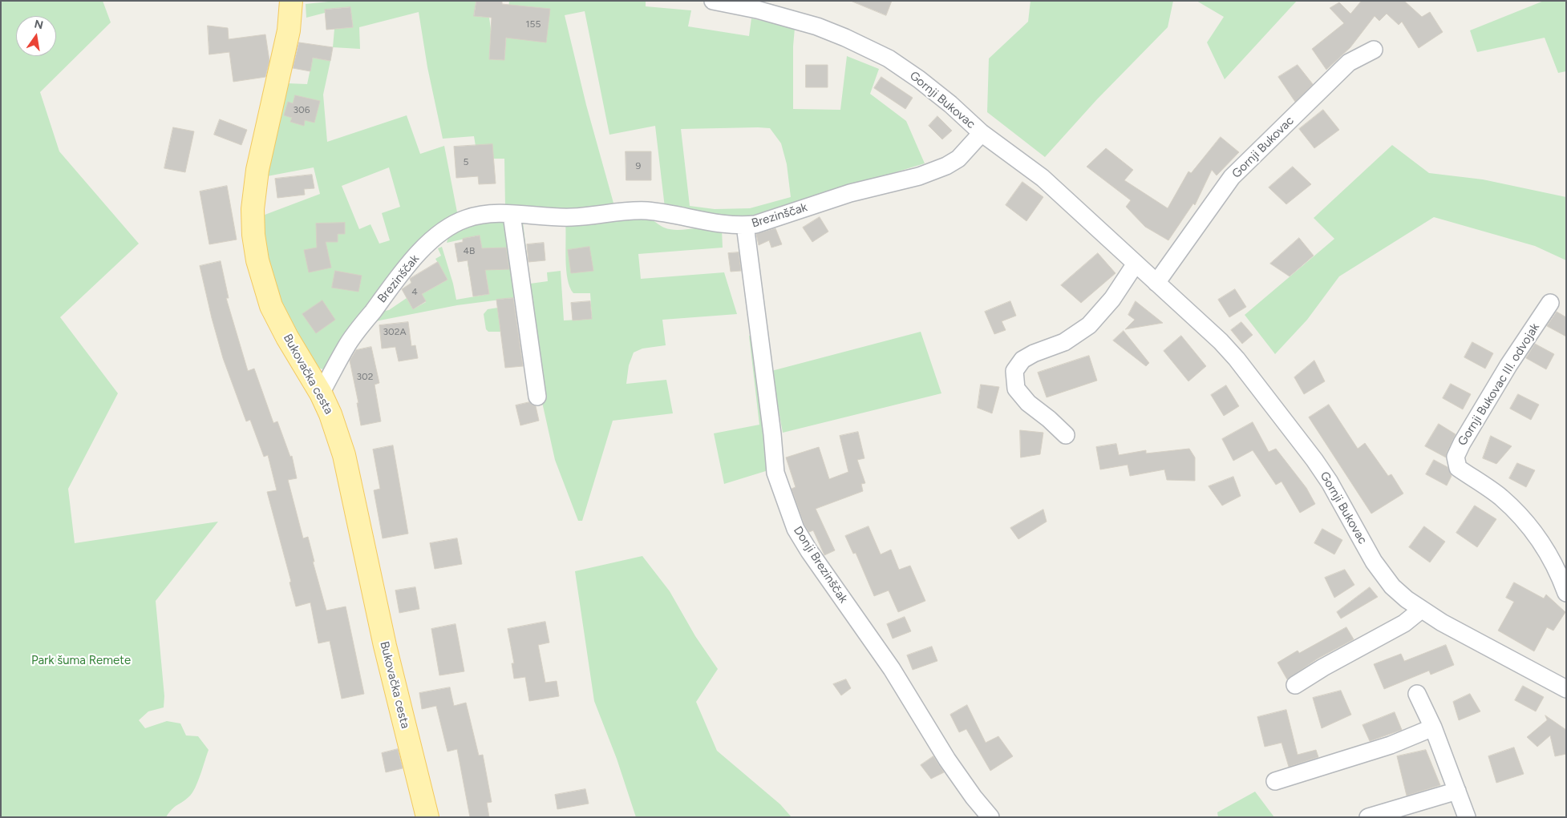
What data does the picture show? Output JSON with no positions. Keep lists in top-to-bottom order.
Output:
{
  "streets": {
    "main road": ["Bukovačka cesta"],
    "street": [
      "Gornji Bukovac",
      "Brezinščak",
      "Gornji Bukovac III. odvojak",
      "Donji Brezinščak"
    ]
  },
  "crossings": [
    ["Gornji Bukovac", "Brezinščak"],
    ["Brezinščak", "Bukovačka cesta"],
    ["Brezinščak", "Donji Brezinščak"]
  ],
  "parks": ["Park šuma Remete"],
  "house_numbers": [
    "155",
    "306",
    "5",
    "9",
    "4B",
    "4",
    "302A",
    "302"
  ],
  "north": "top"
}
